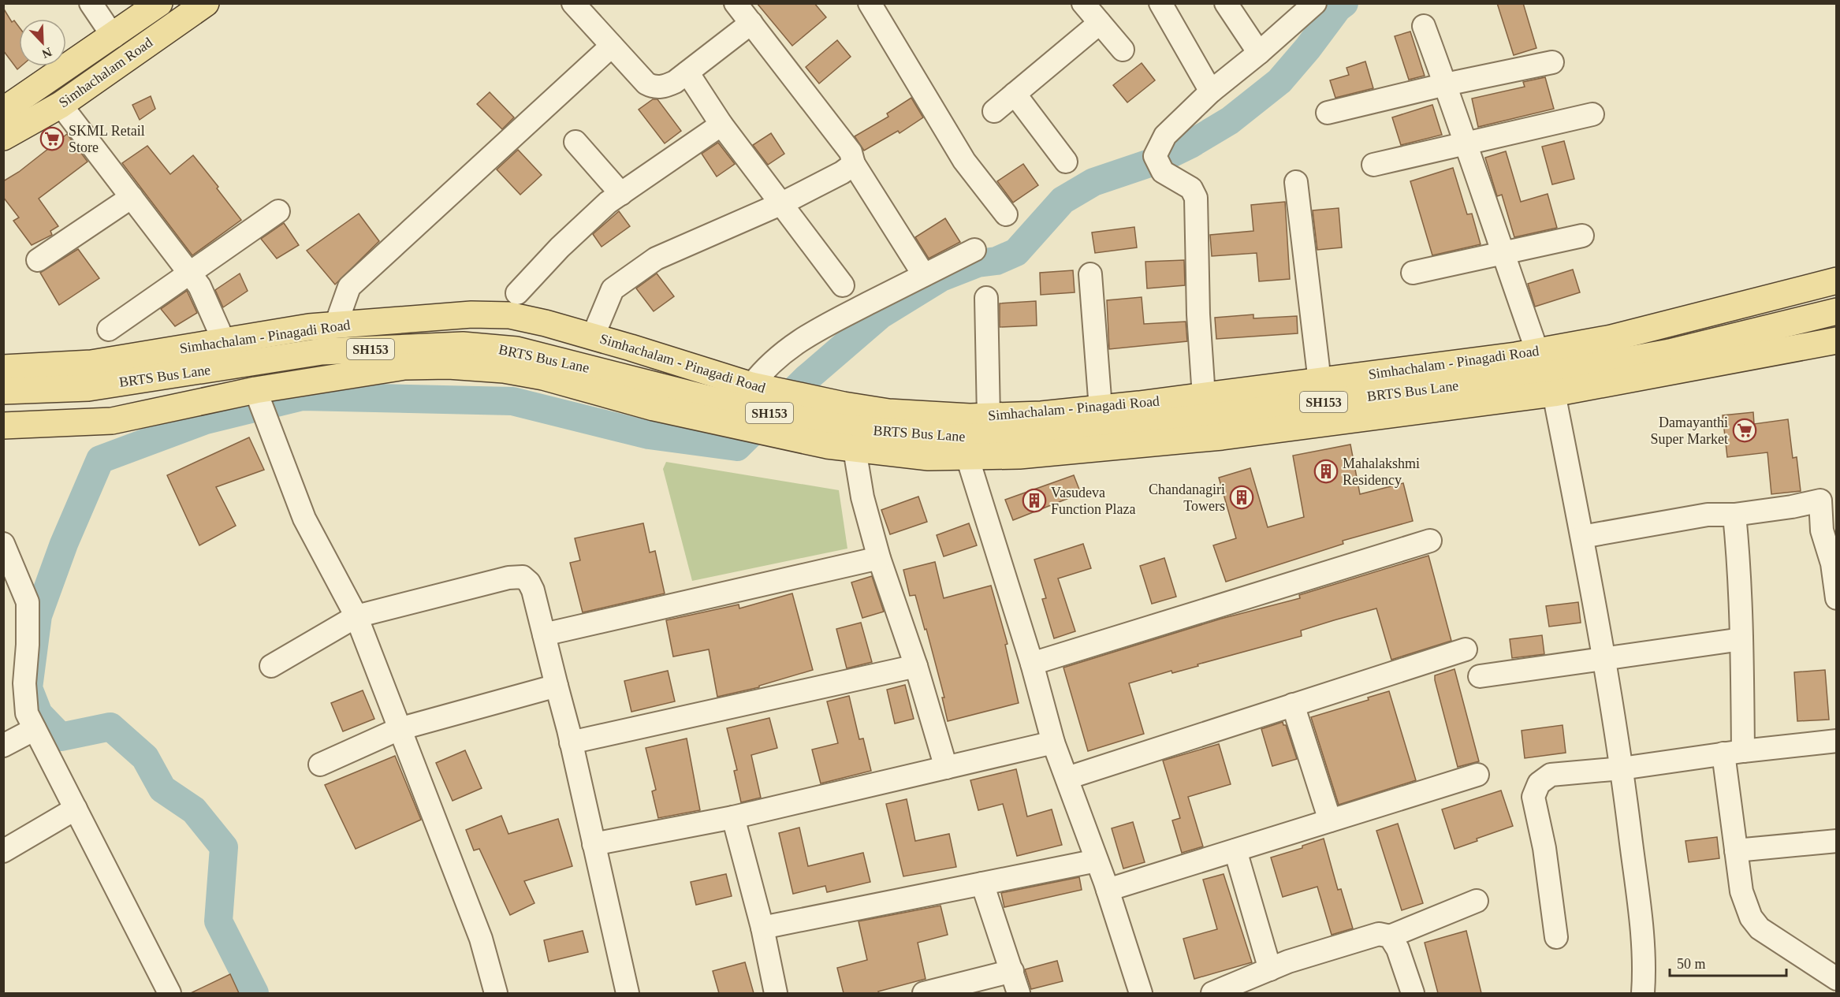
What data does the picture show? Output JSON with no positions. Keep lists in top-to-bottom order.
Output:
{
  "streets": {
    "main road": [
      "Simhachalam Road",
      "Simhachalam - Pinagadi Road",
      "SH153",
      "BRTS Bus Lane"
    ]
  },
  "places": {
    "supermarket": ["SKML Retail Store", "Damayanthi Super Market"],
    "building": ["Mahalakshmi Residency", "Chandanagiri Towers", "Vasudeva Function Plaza"]
  },
  "scale_bar": "50 m",
  "north": "bottom right"
}
